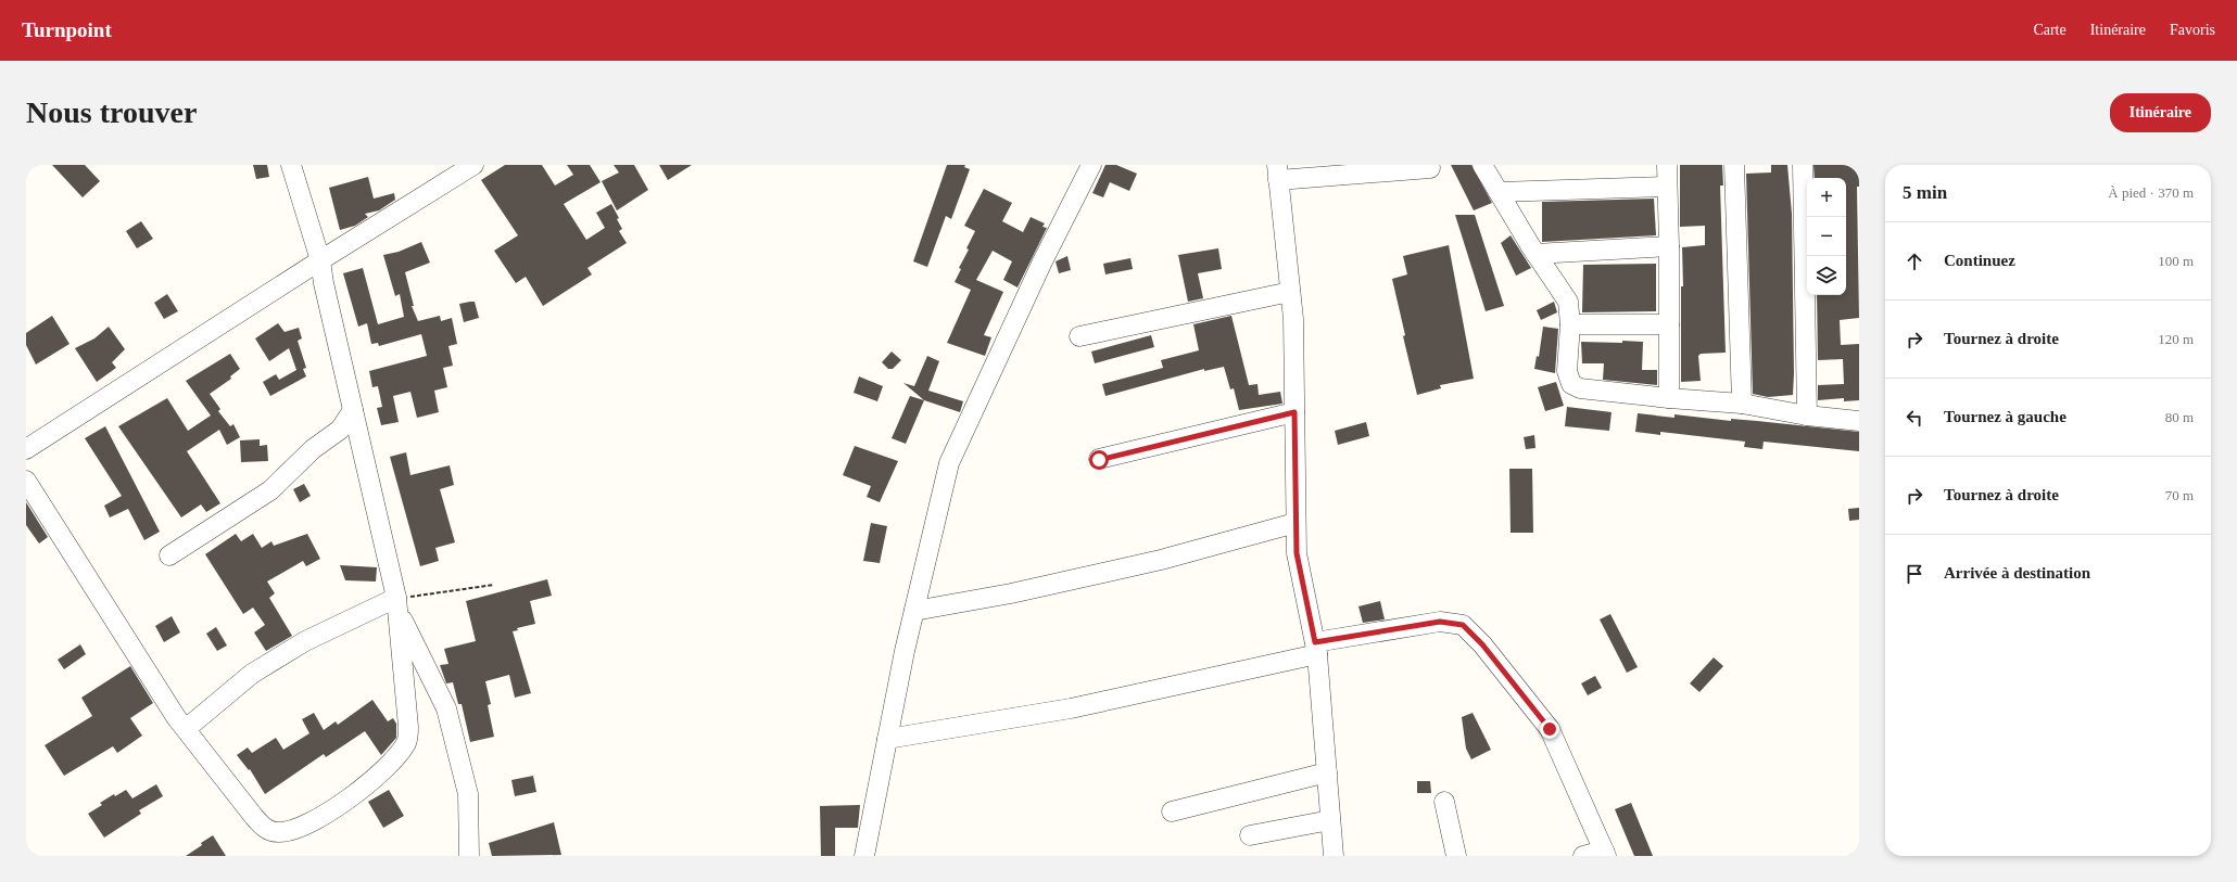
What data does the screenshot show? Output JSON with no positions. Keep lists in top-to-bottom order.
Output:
{
  "page": {
    "header": "Turnpoint",
    "nav": ["Carte", "Itinéraire", "Favoris"],
    "buttons": "Itinéraire",
    "title": "Nous trouver",
    "heading": ["5 min", "À pied · 370 m"],
    "map_buttons": ["+", "−"],
    "list": [
      ["Continuez", "100 m"],
      ["Tournez à droite", "120 m"],
      ["Tournez à gauche", "80 m"],
      ["Tournez à droite", "70 m"],
      "Arrivée à destination"
    ]
  }
}
